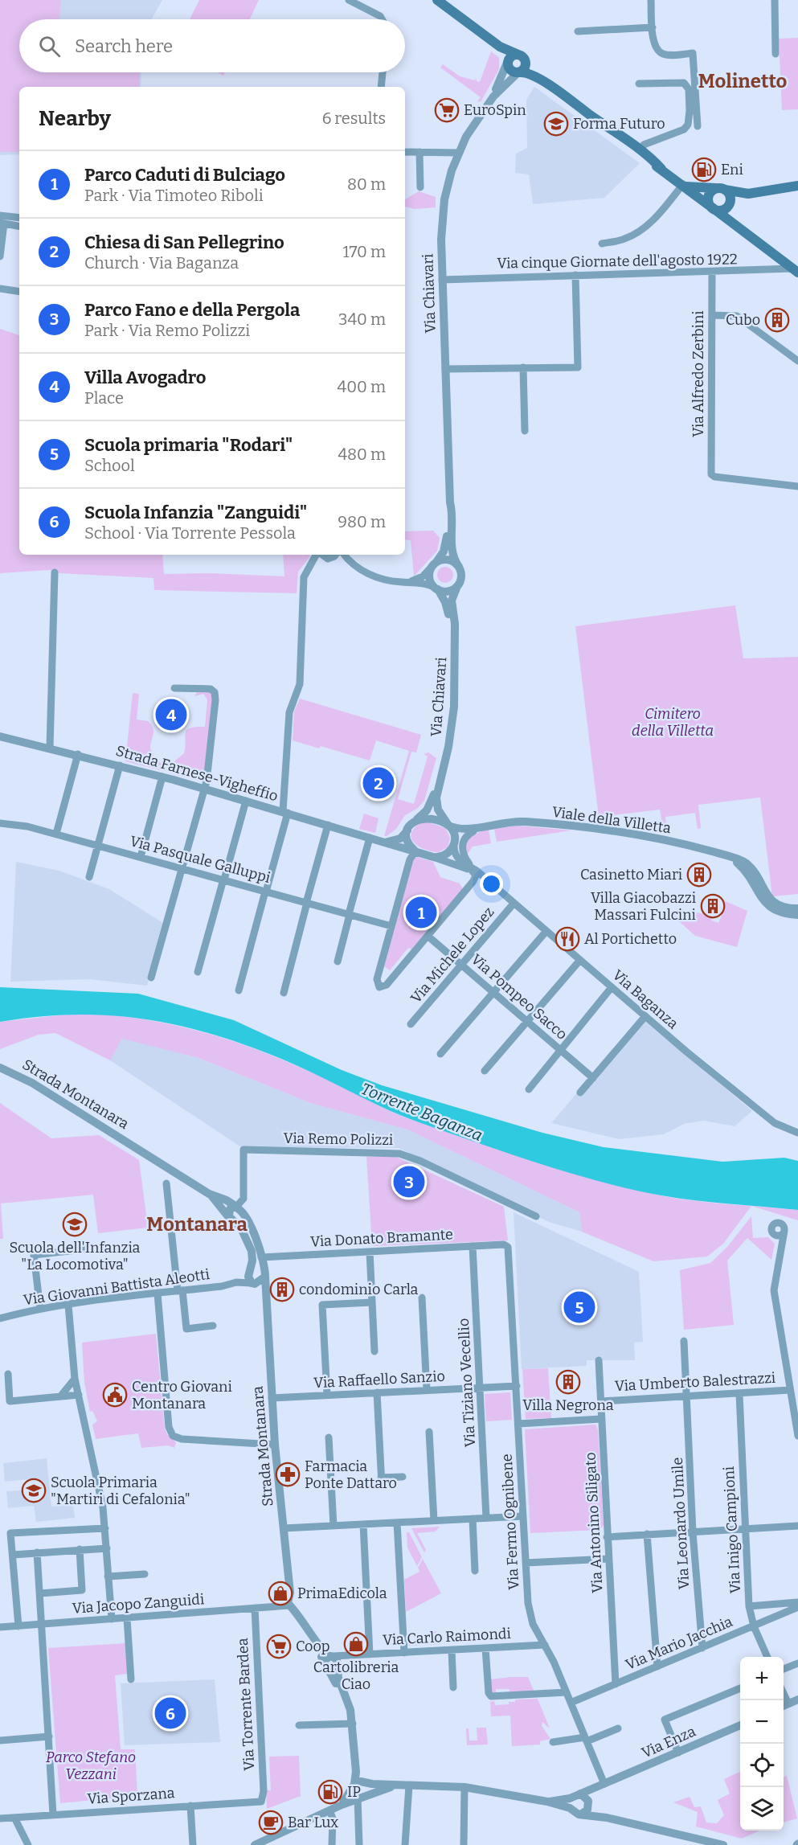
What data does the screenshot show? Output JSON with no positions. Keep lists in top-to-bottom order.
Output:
{
  "streets": {
    "street": [
      "Via cinque Giornate dell'agosto 1922",
      "Via Chiavari",
      "Via Alfredo Zerbini",
      "Strada Farnese-Vigheffio",
      "Viale della Villetta",
      "Via Pasquale Galluppi",
      "Via Michele Lopez",
      "Via Pompeo Sacco",
      "Via Baganza",
      "Strada Montanara",
      "Via Remo Polizzi",
      "Via Donato Bramante",
      "Via Giovanni Battista Aleotti",
      "Via Raffaello Sanzio",
      "Via Umberto Balestrazzi",
      "Via Tiziano Vecellio",
      "Via Fermo Ognibene",
      "Via Antonino Siligato",
      "Via Leonardo Umile",
      "Via Inigo Campioni",
      "Via Jacopo Zanguidi",
      "Via Carlo Raimondi",
      "Via Mario Jacchia",
      "Via Torrente Bardea",
      "Via Enza",
      "Via Sporzana"
    ]
  },
  "crossings": [
    ["Via cinque Giornate dell'agosto 1922", "Via Chiavari"],
    ["Via cinque Giornate dell'agosto 1922", "Via Alfredo Zerbini"],
    ["Via Chiavari", "Strada Farnese-Vigheffio"],
    ["Via Chiavari", "Viale della Villetta"],
    ["Via Chiavari", "Via Baganza"],
    ["Strada Farnese-Vigheffio", "Viale della Villetta"],
    ["Strada Farnese-Vigheffio", "Via Baganza"],
    ["Viale della Villetta", "Via Baganza"],
    ["Via Michele Lopez", "Via Pompeo Sacco"],
    ["Via Michele Lopez", "Via Baganza"],
    ["Strada Montanara", "Via Remo Polizzi"],
    ["Strada Montanara", "Via Donato Bramante"],
    ["Strada Montanara", "Via Giovanni Battista Aleotti"],
    ["Strada Montanara", "Via Raffaello Sanzio"],
    ["Strada Montanara", "Via Jacopo Zanguidi"],
    ["Strada Montanara", "Via Carlo Raimondi"],
    ["Via Donato Bramante", "Via Tiziano Vecellio"],
    ["Via Donato Bramante", "Via Fermo Ognibene"],
    ["Via Raffaello Sanzio", "Via Tiziano Vecellio"],
    ["Via Raffaello Sanzio", "Via Fermo Ognibene"],
    ["Via Umberto Balestrazzi", "Via Antonino Siligato"],
    ["Via Umberto Balestrazzi", "Via Leonardo Umile"],
    ["Via Umberto Balestrazzi", "Via Inigo Campioni"],
    ["Via Fermo Ognibene", "Via Carlo Raimondi"],
    ["Via Fermo Ognibene", "Via Mario Jacchia"],
    ["Via Fermo Ognibene", "Via Enza"],
    ["Via Antonino Siligato", "Via Mario Jacchia"],
    ["Via Leonardo Umile", "Via Mario Jacchia"],
    ["Via Inigo Campioni", "Via Mario Jacchia"],
    ["Via Jacopo Zanguidi", "Via Torrente Bardea"],
    ["Via Torrente Bardea", "Via Sporzana"]
  ],
  "districts": ["Molinetto", "Montanara"],
  "water": ["Torrente Baganza"],
  "parks": ["Cimitero della Villetta", "Parco Stefano Vezzani"],
  "places": {
    "supermarket": ["EuroSpin", "Coop"],
    "school or university": ["Forma Futuro", "Scuola dell'Infanzia \"La Locomotiva\"", "Scuola Primaria \"Martiri di Cefalonia\""],
    "fuel station": ["Eni", "IP"],
    "building": [
      "Cubo",
      "Casinetto Miari",
      "Villa Giacobazzi Massari Fulcini",
      "condominio Carla",
      "Villa Negrona"
    ],
    "restaurant": ["Al Portichetto"],
    "public building": ["Centro Giovani Montanara"],
    "pharmacy": ["Farmacia Ponte Dattaro"],
    "shop": ["PrimaEdicola", "Cartolibreria Ciao"],
    "cafe": ["Bar Lux"]
  },
  "page": {
    "search": "Search here",
    "heading": ["Nearby", "6 results"],
    "list": [
      {
        "mark": "1",
        "name": "Parco Caduti di Bulciago",
        "note": "Park · Via Timoteo Riboli",
        "value": "80 m"
      },
      {
        "mark": "2",
        "name": "Chiesa di San Pellegrino",
        "note": "Church · Via Baganza",
        "value": "170 m"
      },
      {
        "mark": "3",
        "name": "Parco Fano e della Pergola",
        "note": "Park · Via Remo Polizzi",
        "value": "340 m"
      },
      {
        "mark": "4",
        "name": "Villa Avogadro",
        "note": "Place",
        "value": "400 m"
      },
      {
        "mark": "5",
        "name": "Scuola primaria \"Rodari\"",
        "note": "School",
        "value": "480 m"
      },
      {
        "mark": "6",
        "name": "Scuola Infanzia \"Zanguidi\"",
        "note": "School · Via Torrente Pessola",
        "value": "980 m"
      }
    ],
    "pins": [
      "4",
      "2",
      "1",
      "3",
      "5",
      "6"
    ],
    "map_buttons": ["+", "−"]
  }
}
